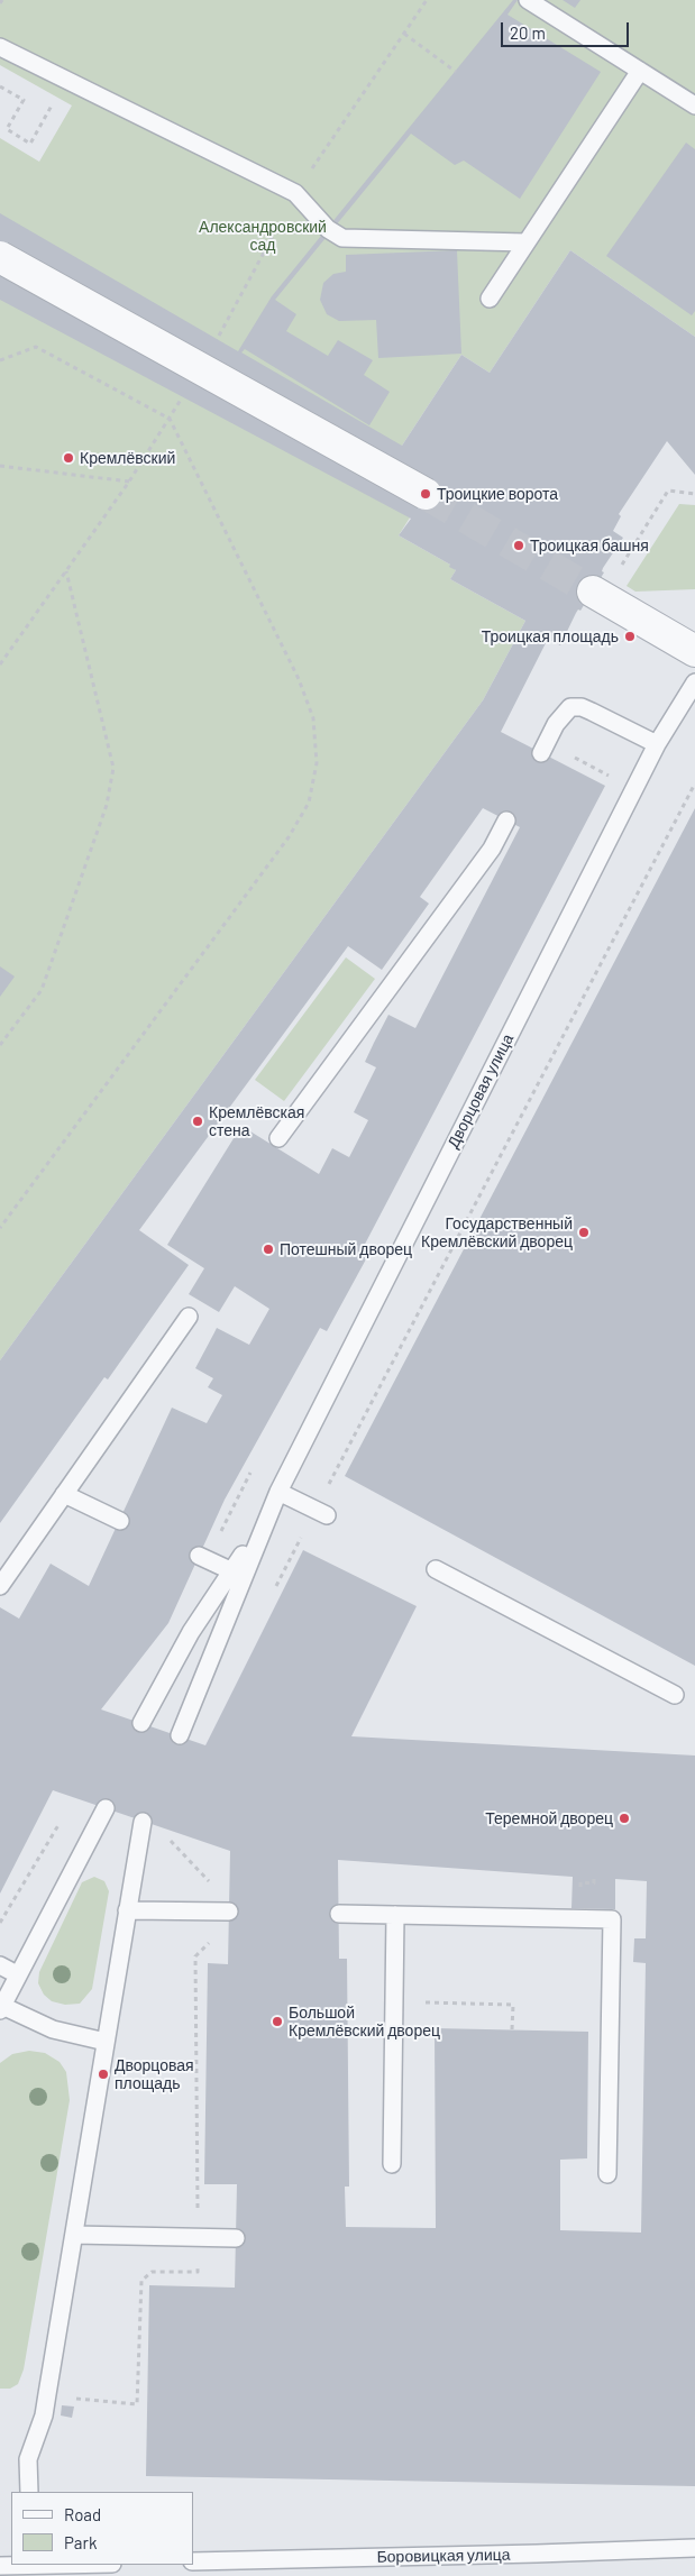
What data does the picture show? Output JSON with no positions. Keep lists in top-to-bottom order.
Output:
{
  "streets": {
    "lane": ["Дворцовая улица", "Боровицкая улица"]
  },
  "parks": ["Александровский сад"],
  "places": [
    "Кремлёвский",
    "Троицкие ворота",
    "Троицкая башня",
    "Троицкая площадь",
    "Кремлёвская стена",
    "Государственный Кремлёвский дворец",
    "Потешный дворец",
    "Теремной дворец",
    "Большой Кремлёвский дворец",
    "Дворцовая площадь"
  ],
  "legend": ["Road", "Park"],
  "scale_bar": "20 m"
}
